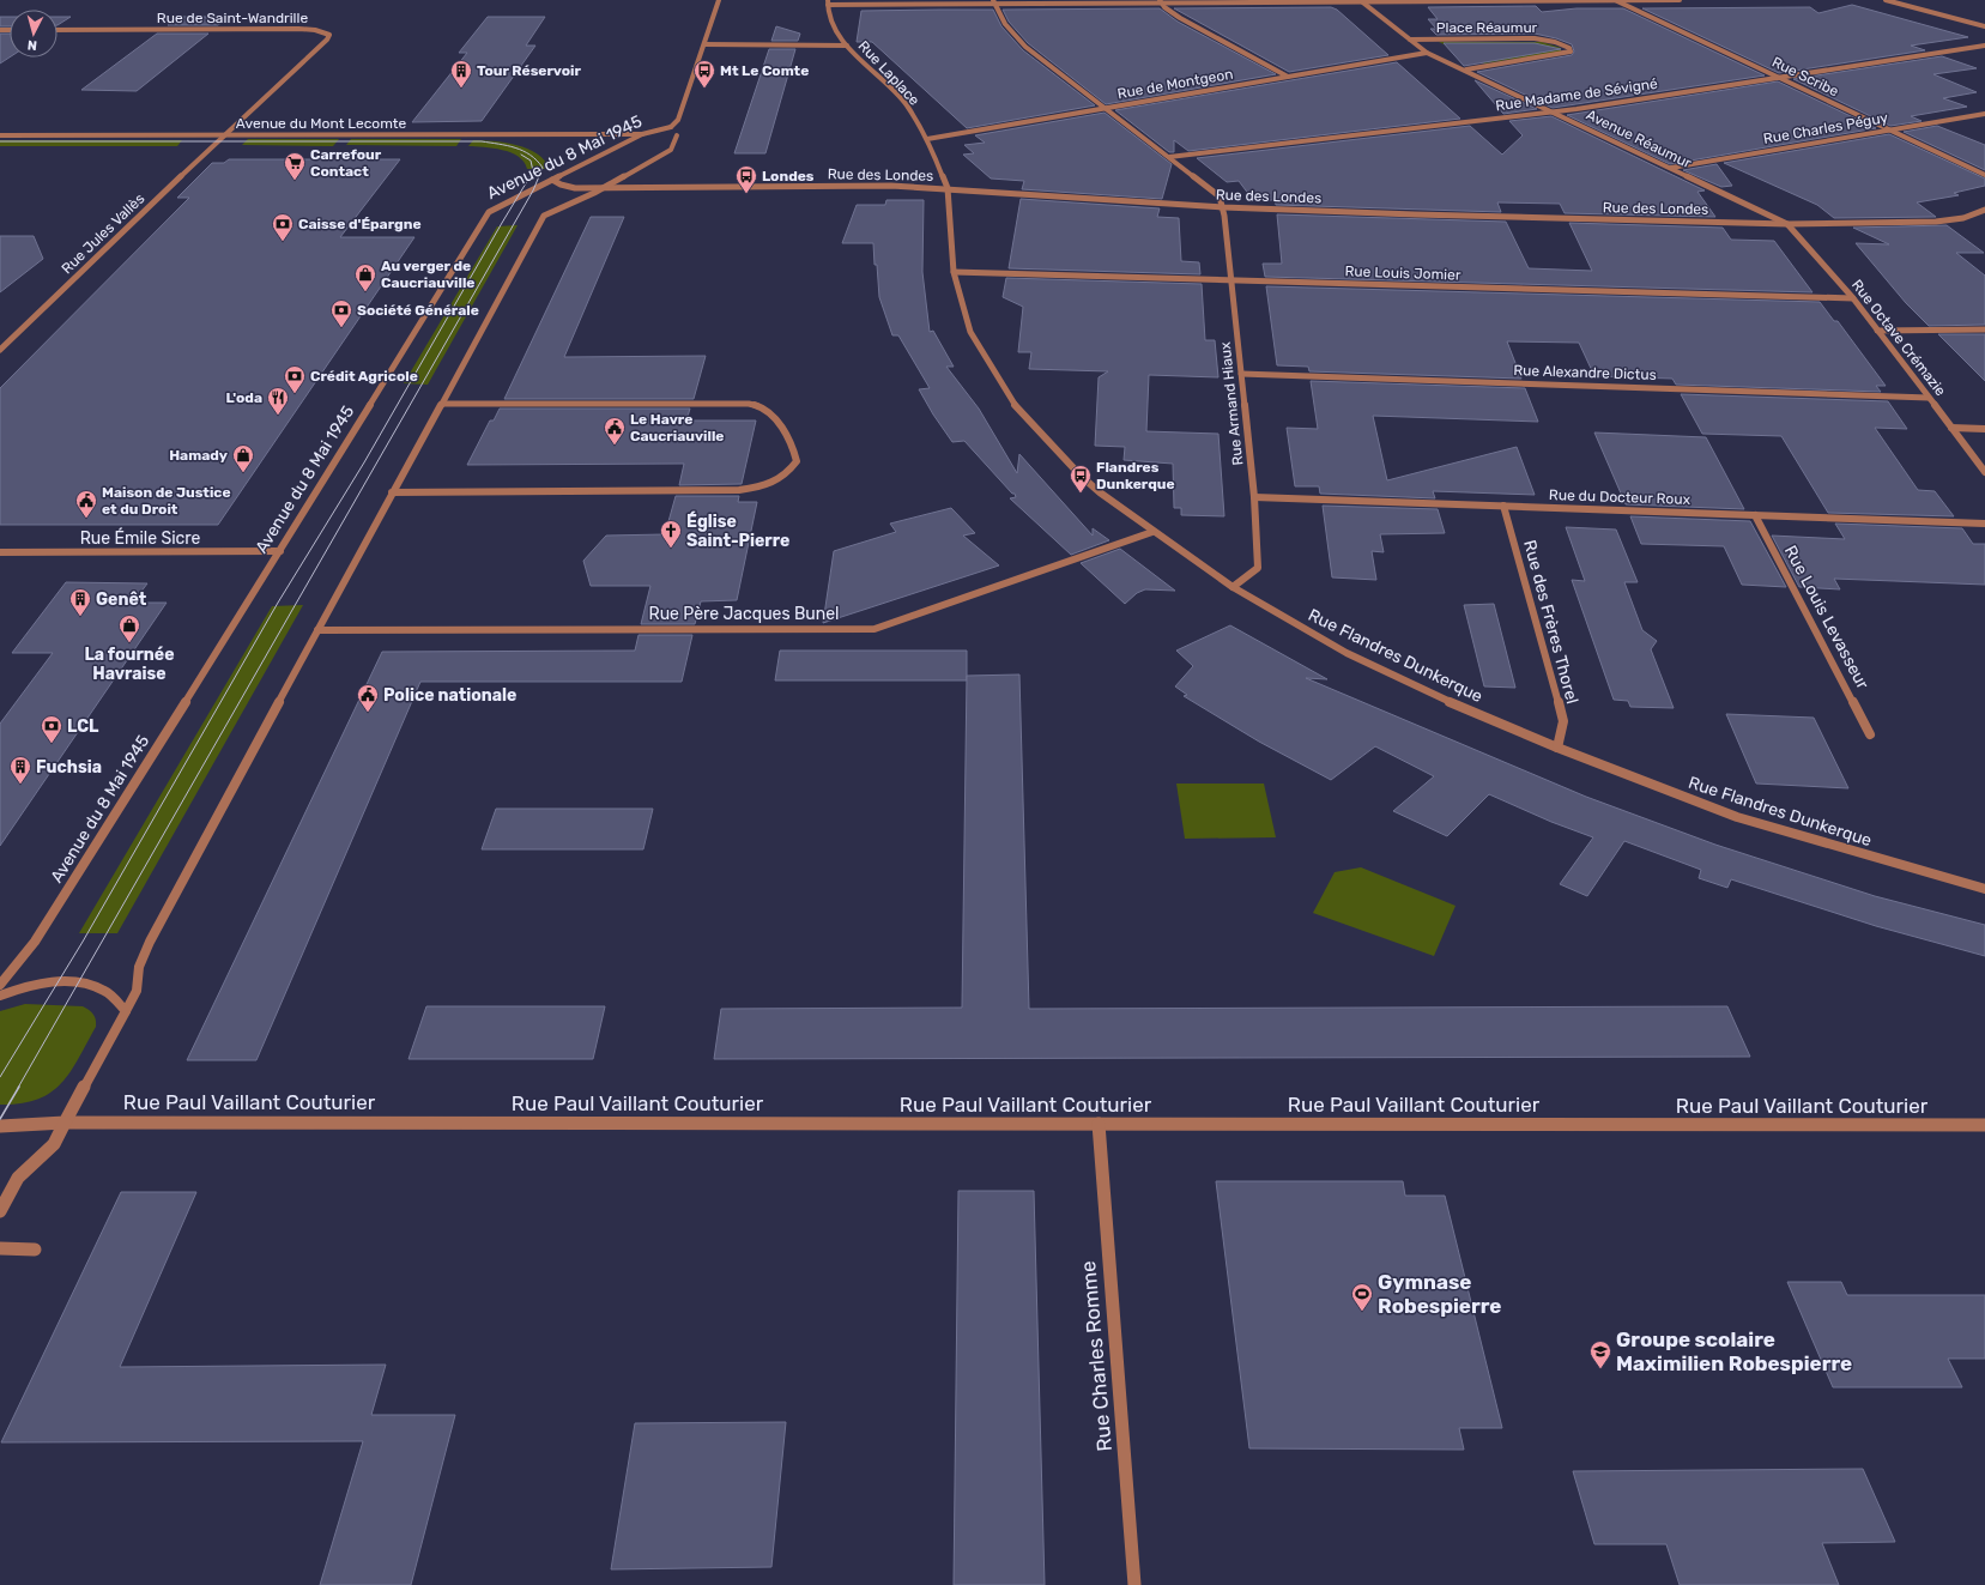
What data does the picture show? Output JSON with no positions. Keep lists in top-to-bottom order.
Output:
{
  "streets": {
    "street": [
      "Rue de Saint-Wandrille",
      "Place Réaumur",
      "Rue Laplace",
      "Rue Scribe",
      "Rue de Montgeon",
      "Rue Madame de Sévigné",
      "Avenue du Mont Lecomte",
      "Rue Charles Péguy",
      "Avenue Réaumur",
      "Avenue du 8 Mai 1945",
      "Rue des Londes",
      "Rue Jules Vallès",
      "Rue Louis Jomier",
      "Rue Octave Crémazie",
      "Rue Alexandre Dictus",
      "Rue Armand Hiaux",
      "Rue du Docteur Roux",
      "Rue Émile Sicre",
      "Rue Père Jacques Bunel",
      "Rue Louis Levasseur",
      "Rue des Frères Thorel",
      "Rue Flandres Dunkerque",
      "Rue Paul Vaillant Couturier",
      "Rue Charles Romme"
    ]
  },
  "crossings": [
    ["Rue de Saint-Wandrille", "Avenue du Mont Lecomte"],
    ["Rue de Saint-Wandrille", "Rue Jules Vallès"],
    ["Place Réaumur", "Avenue Réaumur"],
    ["Rue Laplace", "Rue de Montgeon"],
    ["Rue Laplace", "Rue des Londes"],
    ["Rue Laplace", "Rue Flandres Dunkerque"],
    ["Rue Scribe", "Rue Madame de Sévigné"],
    ["Rue Scribe", "Rue Charles Péguy"],
    ["Rue de Montgeon", "Avenue Réaumur"],
    ["Rue Madame de Sévigné", "Avenue Réaumur"],
    ["Avenue du Mont Lecomte", "Avenue du 8 Mai 1945"],
    ["Avenue du Mont Lecomte", "Rue Jules Vallès"],
    ["Rue Charles Péguy", "Avenue Réaumur"],
    ["Avenue Réaumur", "Rue des Londes"],
    ["Avenue Réaumur", "Rue Octave Crémazie"],
    ["Avenue du 8 Mai 1945", "Rue des Londes"],
    ["Avenue du 8 Mai 1945", "Rue Émile Sicre"],
    ["Rue des Londes", "Rue Octave Crémazie"],
    ["Rue des Londes", "Rue Armand Hiaux"],
    ["Rue des Londes", "Rue Flandres Dunkerque"],
    ["Rue Louis Jomier", "Rue Octave Crémazie"],
    ["Rue Louis Jomier", "Rue Armand Hiaux"],
    ["Rue Louis Jomier", "Rue Flandres Dunkerque"],
    ["Rue Octave Crémazie", "Rue Alexandre Dictus"],
    ["Rue Alexandre Dictus", "Rue Armand Hiaux"],
    ["Rue Armand Hiaux", "Rue du Docteur Roux"],
    ["Rue Armand Hiaux", "Rue Flandres Dunkerque"],
    ["Rue du Docteur Roux", "Rue Louis Levasseur"],
    ["Rue du Docteur Roux", "Rue des Frères Thorel"],
    ["Rue Père Jacques Bunel", "Rue Flandres Dunkerque"],
    ["Rue des Frères Thorel", "Rue Flandres Dunkerque"],
    ["Rue Paul Vaillant Couturier", "Rue Charles Romme"]
  ],
  "places": {
    "building": ["Tour Réservoir", "Genêt", "Fuchsia"],
    "bus stop": ["Mt Le Comte", "Londes", "Flandres Dunkerque"],
    "supermarket": ["Carrefour Contact"],
    "bank": [
      "Caisse d'Épargne",
      "Société Générale",
      "Crédit Agricole",
      "LCL"
    ],
    "shop": ["Au verger de Caucriauville", "Hamady", "La fournée Havraise"],
    "restaurant": ["L'oda"],
    "public building": ["Le Havre Caucriauville", "Maison de Justice et du Droit", "Police nationale"],
    "church": ["Église Saint-Pierre"],
    "sports": ["Gymnase Robespierre"],
    "school or university": ["Groupe scolaire Maximilien Robespierre"]
  },
  "north": "bottom"
}
